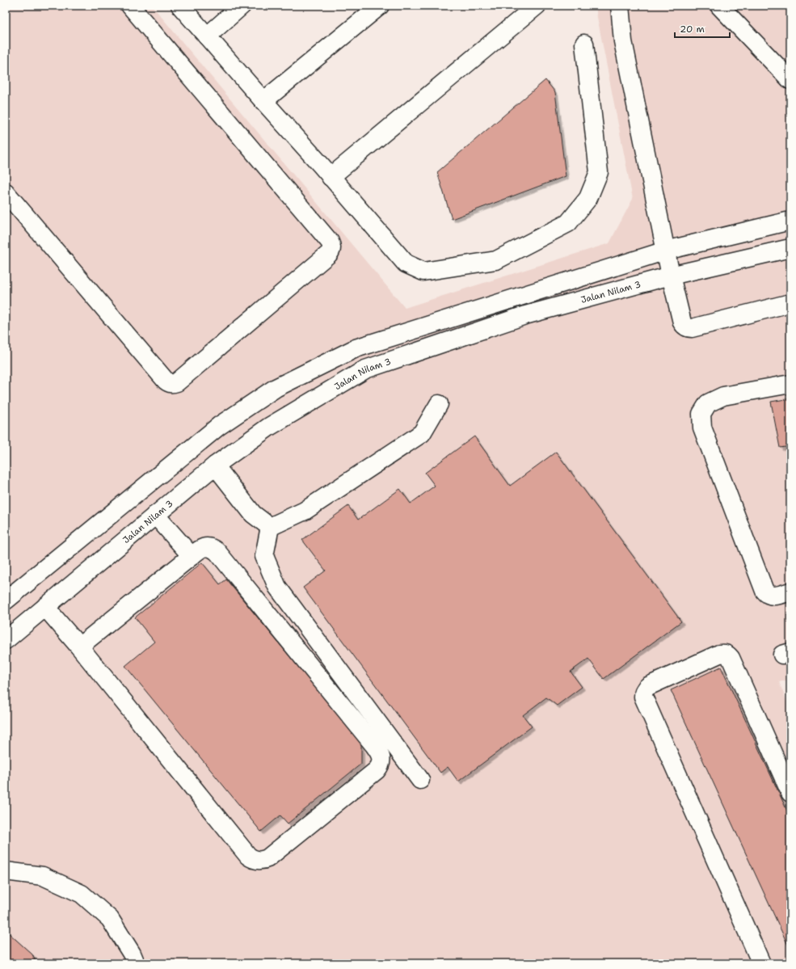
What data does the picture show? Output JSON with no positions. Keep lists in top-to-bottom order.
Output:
{
  "streets": {
    "street": ["Jalan Nilam 3"]
  },
  "scale_bar": "20 m"
}
